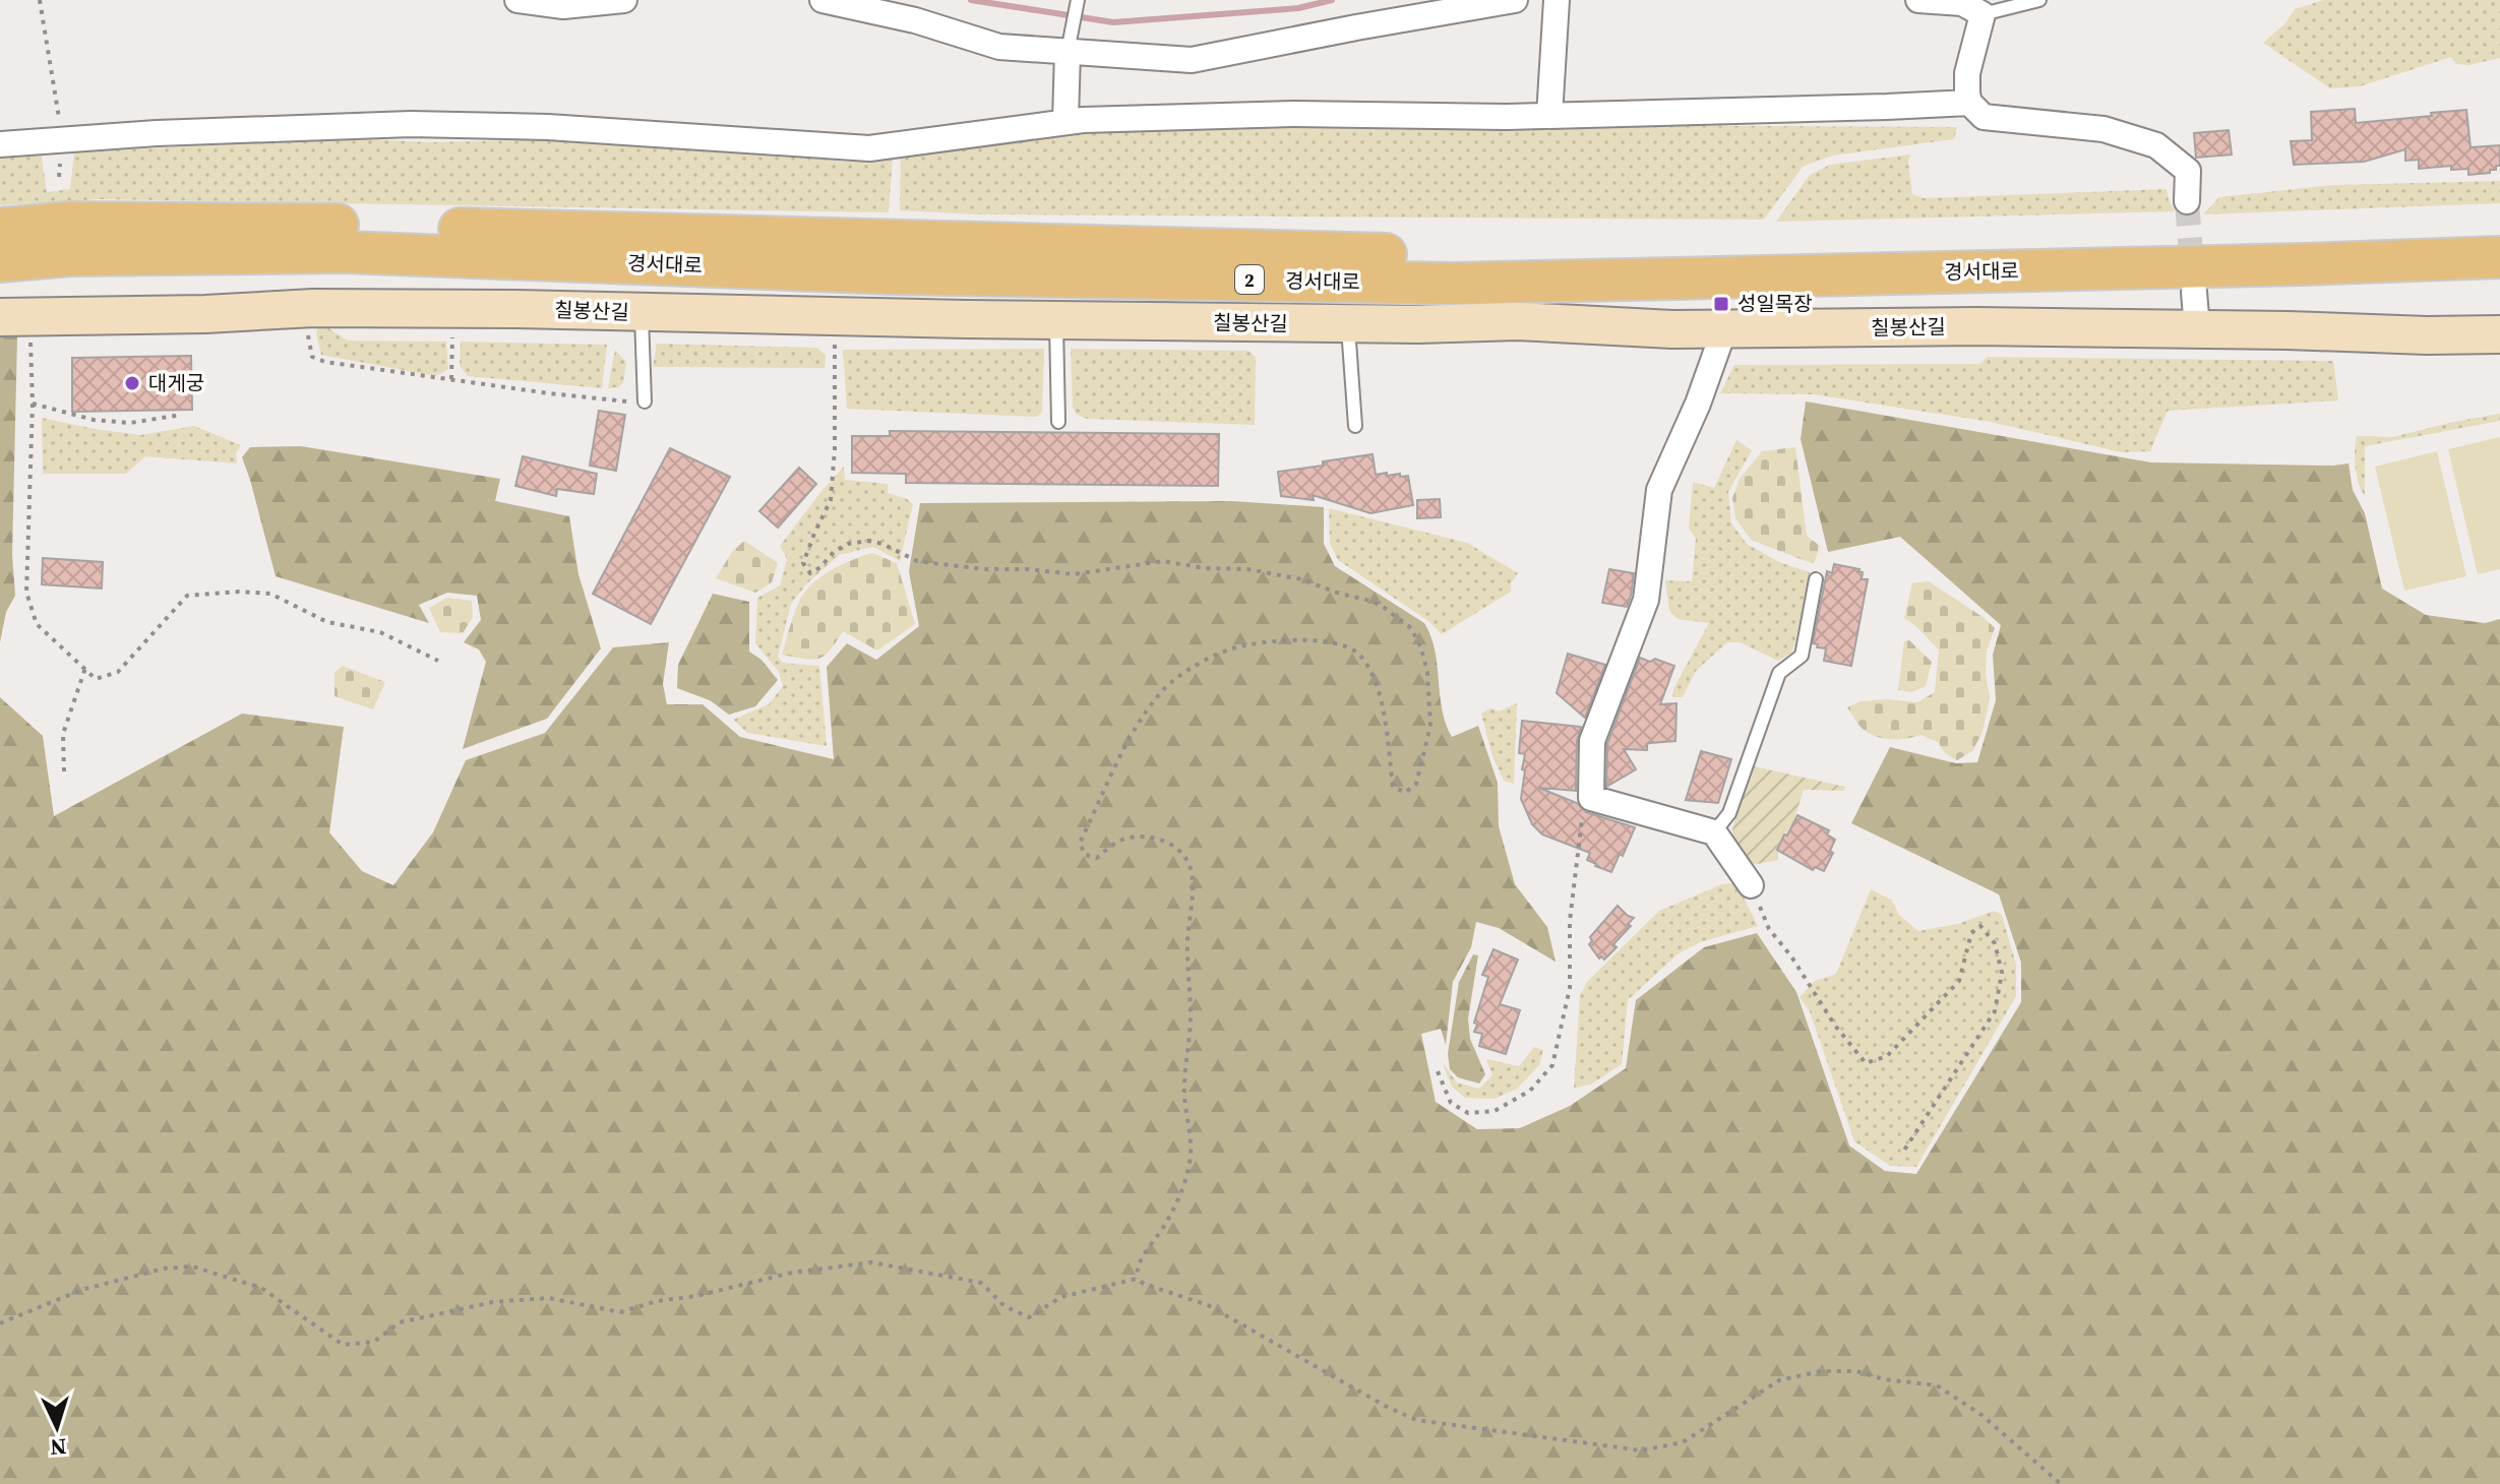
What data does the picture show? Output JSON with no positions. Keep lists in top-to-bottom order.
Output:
{
  "streets": {
    "main road": ["경서대로", "2"],
    "street": ["칠봉산길"]
  },
  "places": {
    "transit": ["성일목장"],
    "other": ["대게궁"]
  },
  "north": "bottom"
}
